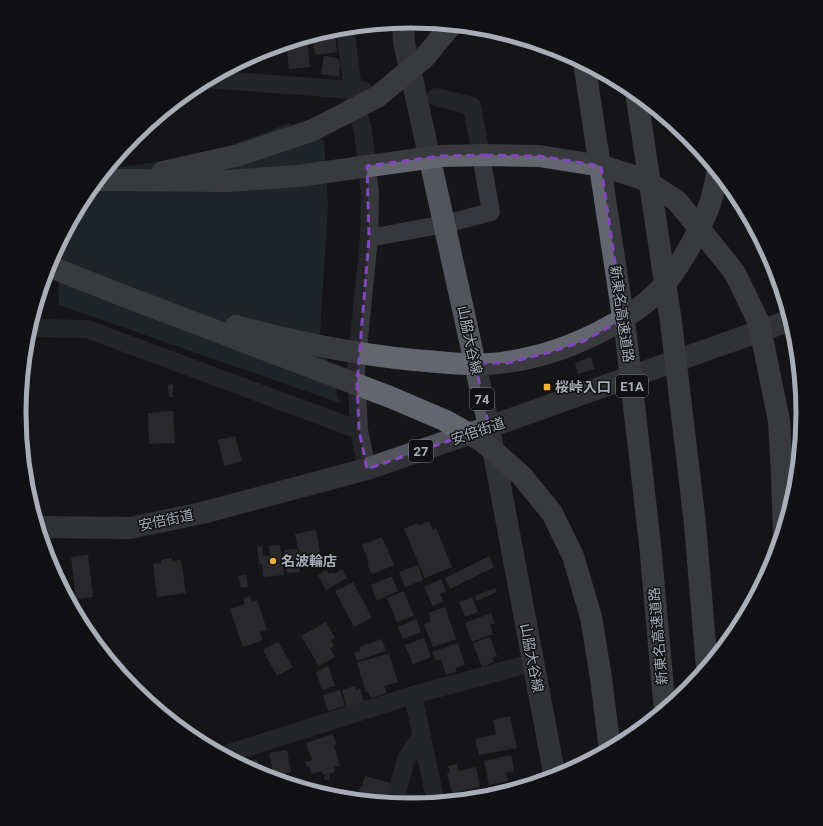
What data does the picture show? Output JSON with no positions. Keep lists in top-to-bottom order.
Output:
{
  "streets": {
    "highway": ["新東名高速道路", "E1A"],
    "main road": [
      "山脇大谷線",
      "74",
      "安倍街道",
      "27"
    ]
  },
  "crossings": [
    ["山脇大谷線", "安倍街道"]
  ],
  "places": {
    "transit": ["桜峠入口"],
    "other": ["名波輪店"]
  }
}
